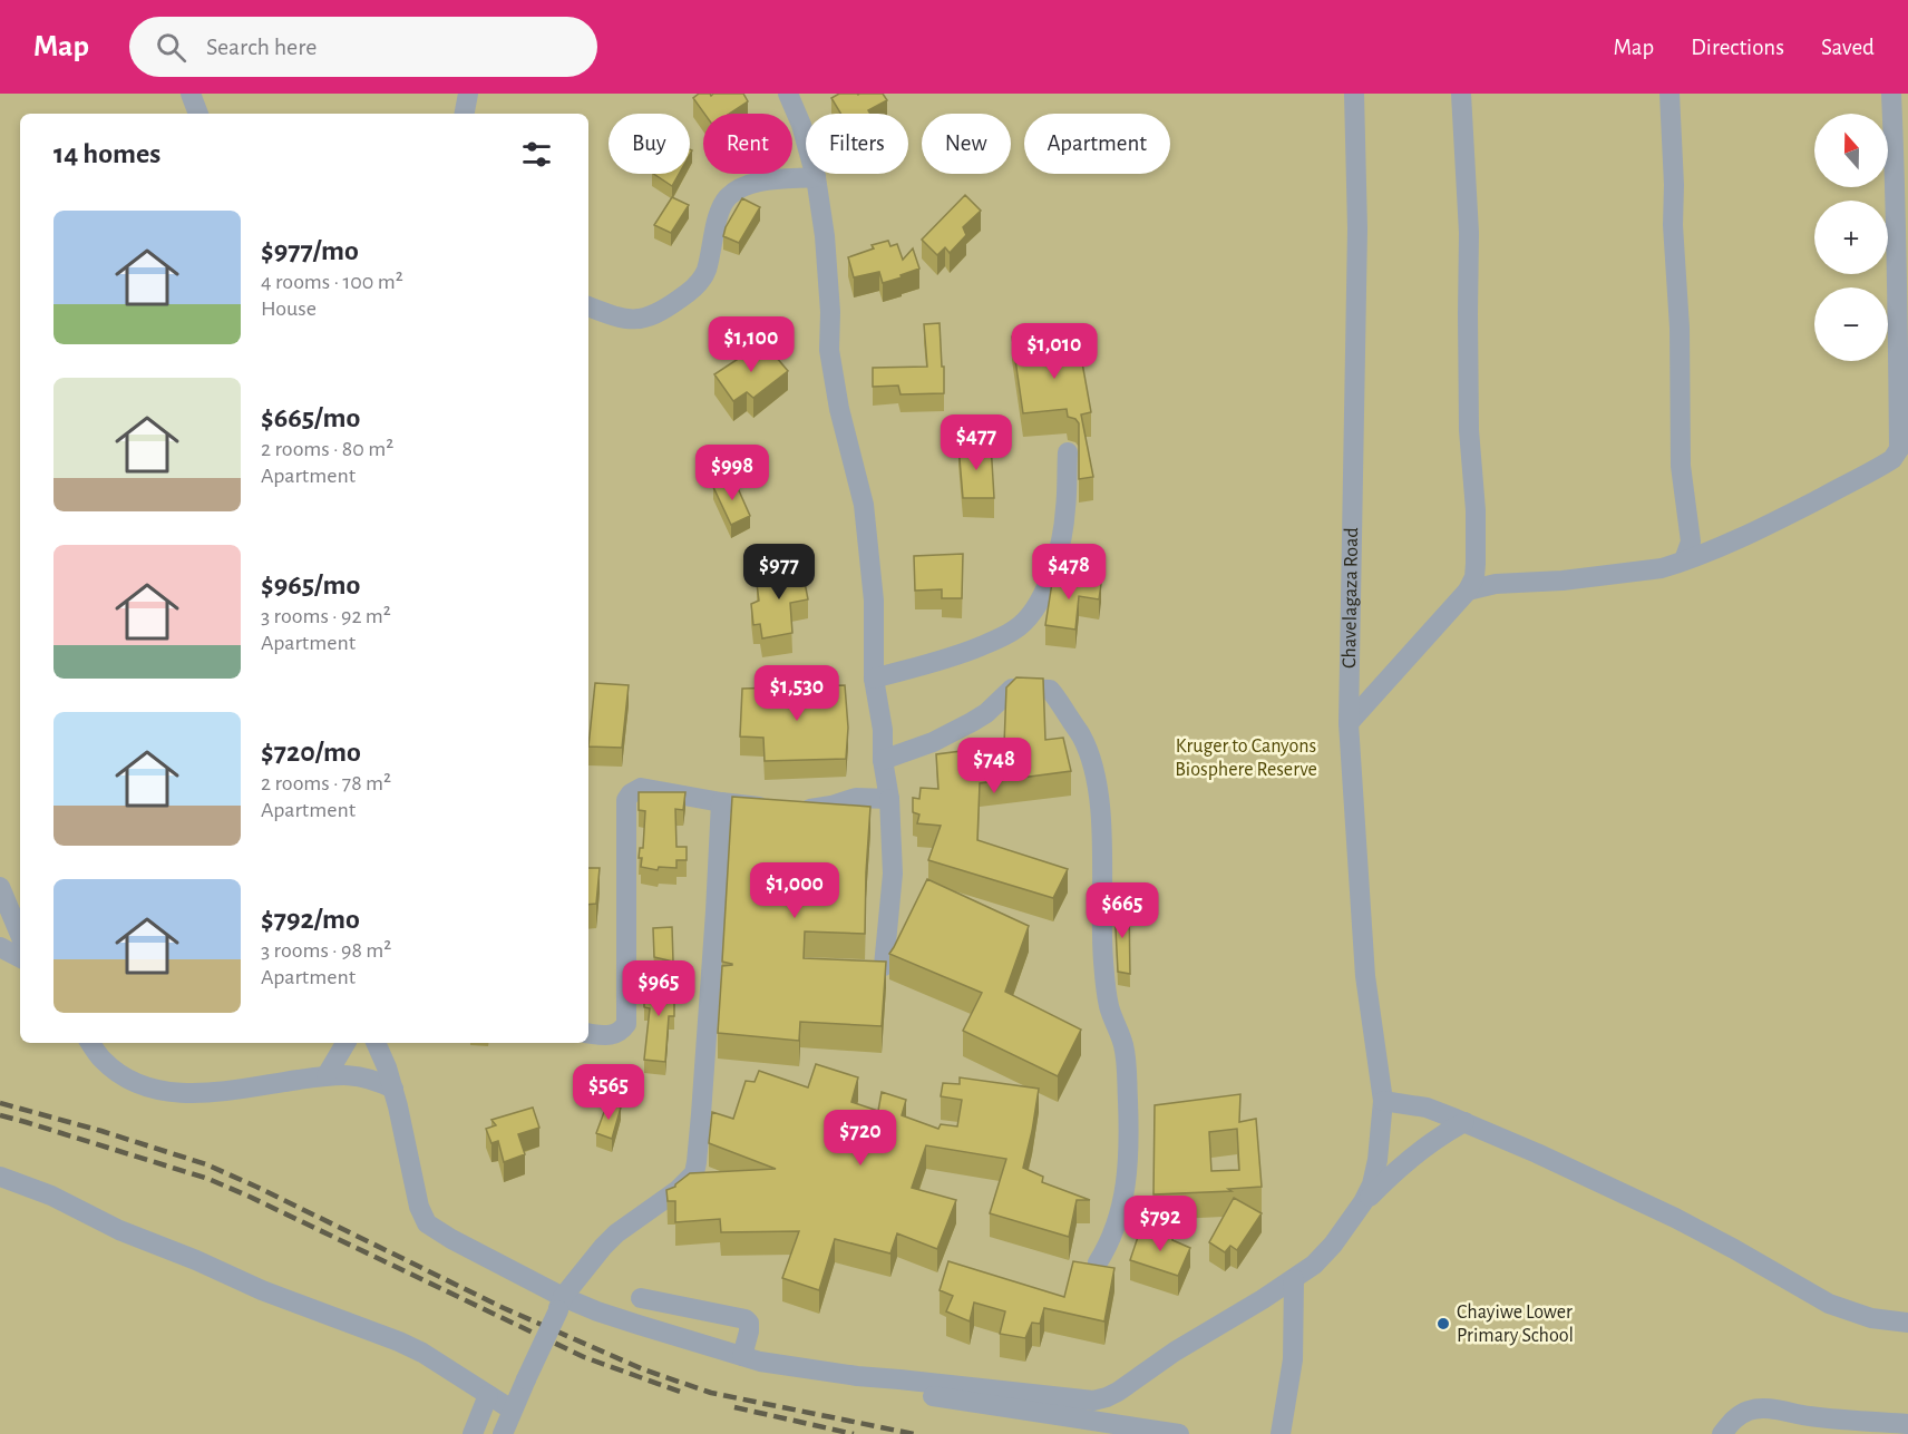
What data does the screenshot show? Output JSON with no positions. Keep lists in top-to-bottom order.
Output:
{
  "streets": {
    "street": ["Chavelagaza Road"]
  },
  "parks": ["Kruger to Canyons Biosphere Reserve"],
  "places": ["Chayiwe Lower Primary School"],
  "north": "top",
  "page": {
    "header": "Map",
    "search": "Search here",
    "nav": ["Map", "Directions", "Saved"],
    "map_buttons": ["+", "−"],
    "chip": [
      "Buy",
      "Rent",
      "Filters",
      "New",
      "Apartment"
    ],
    "heading": "14 homes",
    "list": [
      {
        "name": "$977/mo",
        "note": "4 rooms · 100 m² · House"
      },
      {
        "name": "$665/mo",
        "note": "2 rooms · 80 m² · Apartment"
      },
      {
        "name": "$965/mo",
        "note": "3 rooms · 92 m² · Apartment"
      },
      {
        "name": "$720/mo",
        "note": "2 rooms · 78 m² · Apartment"
      },
      {
        "name": "$792/mo",
        "note": "3 rooms · 98 m² · Apartment"
      }
    ],
    "price": [
      "$1,100",
      "$1,010",
      "$477",
      "$998",
      "$977",
      "$478",
      "$1,530",
      "$748",
      "$1,000",
      "$665",
      "$965",
      "$565",
      "$720",
      "$792"
    ]
  }
}
